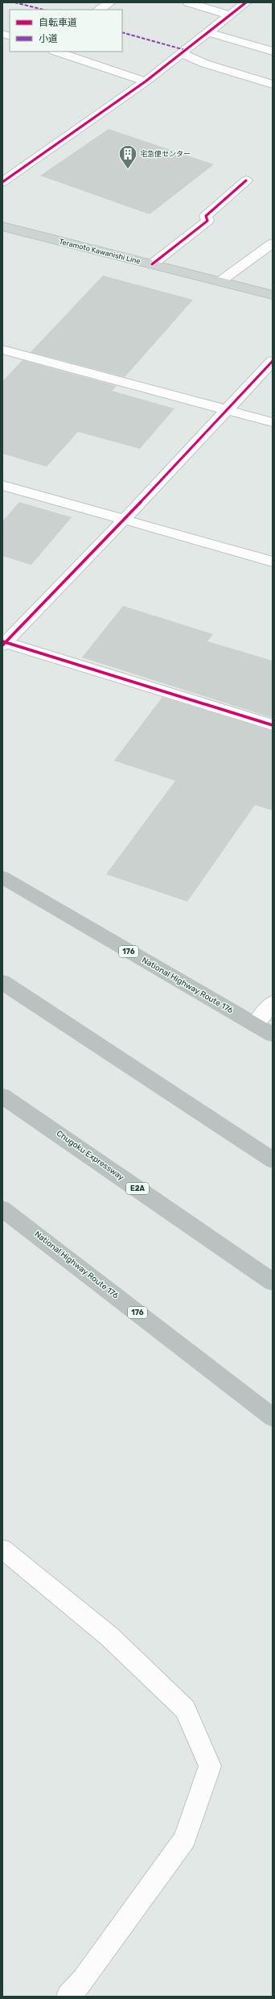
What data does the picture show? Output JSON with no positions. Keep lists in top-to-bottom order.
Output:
{
  "streets": {
    "highway": [
      "176",
      "National Highway Route 176",
      "Chugoku Expressway",
      "E2A"
    ],
    "main road": ["Teramoto Kawanishi Line"]
  },
  "places": {
    "building": ["宅急便センター"]
  },
  "legend": ["自転車道", "小道"]
}
